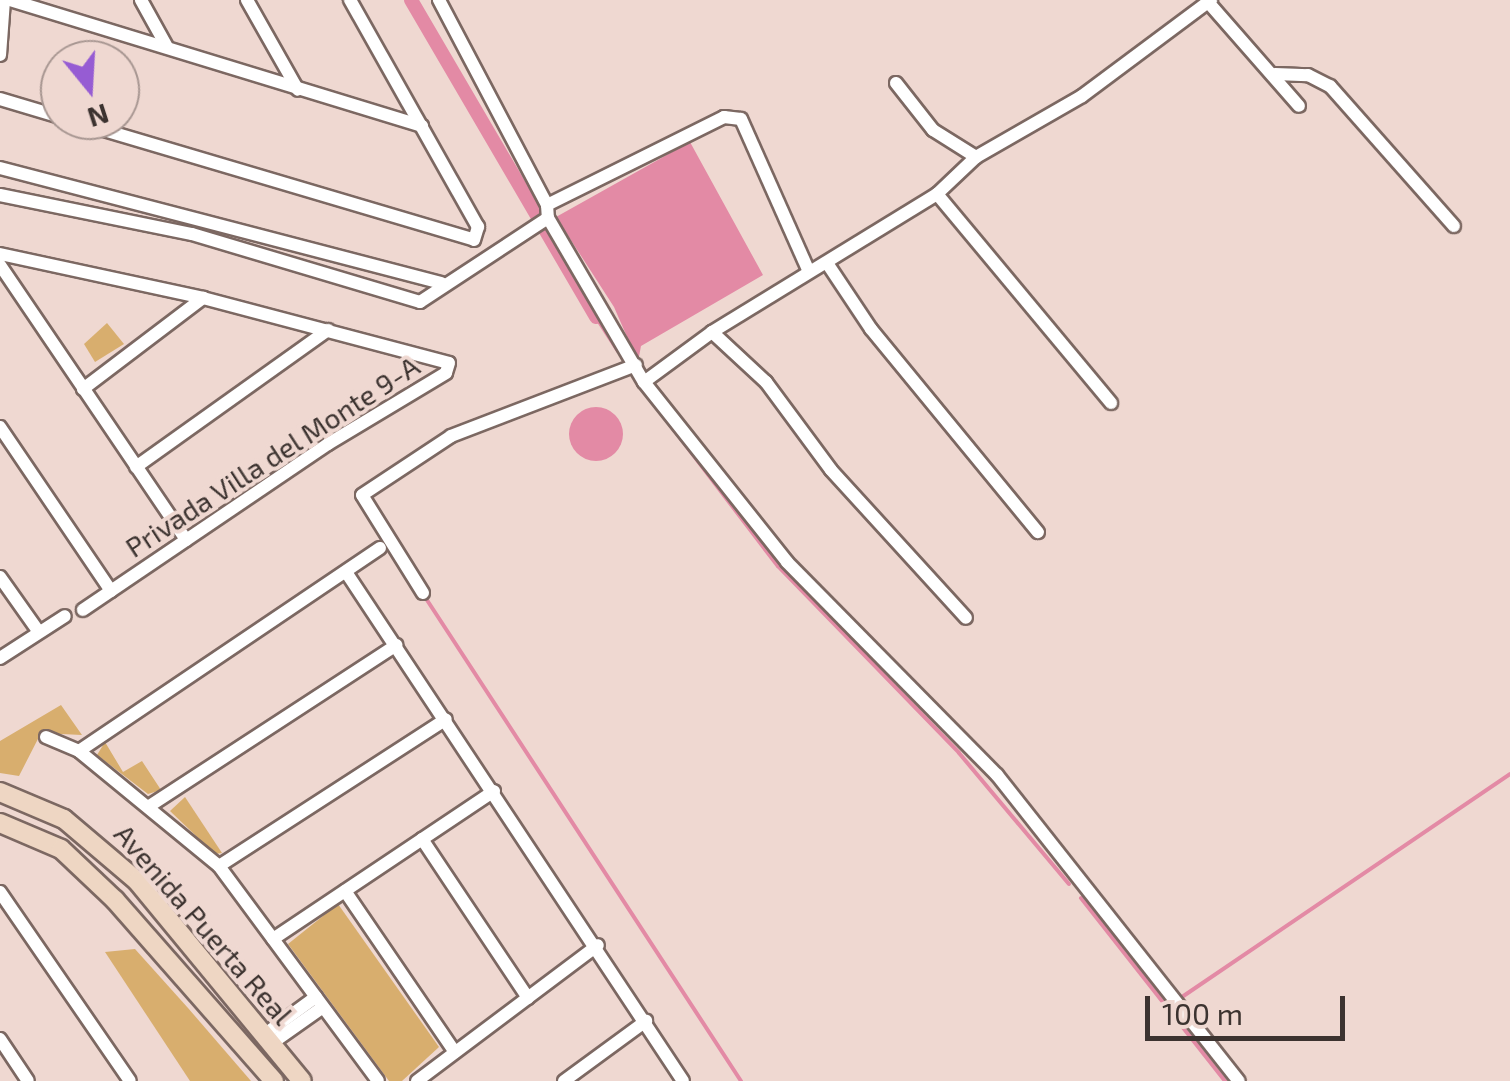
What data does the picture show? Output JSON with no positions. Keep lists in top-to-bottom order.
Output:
{
  "streets": {
    "main road": ["Avenida Puerta Real"],
    "street": ["Privada Villa del Monte 9-A"]
  },
  "scale_bar": "100 m",
  "north": "bottom"
}
